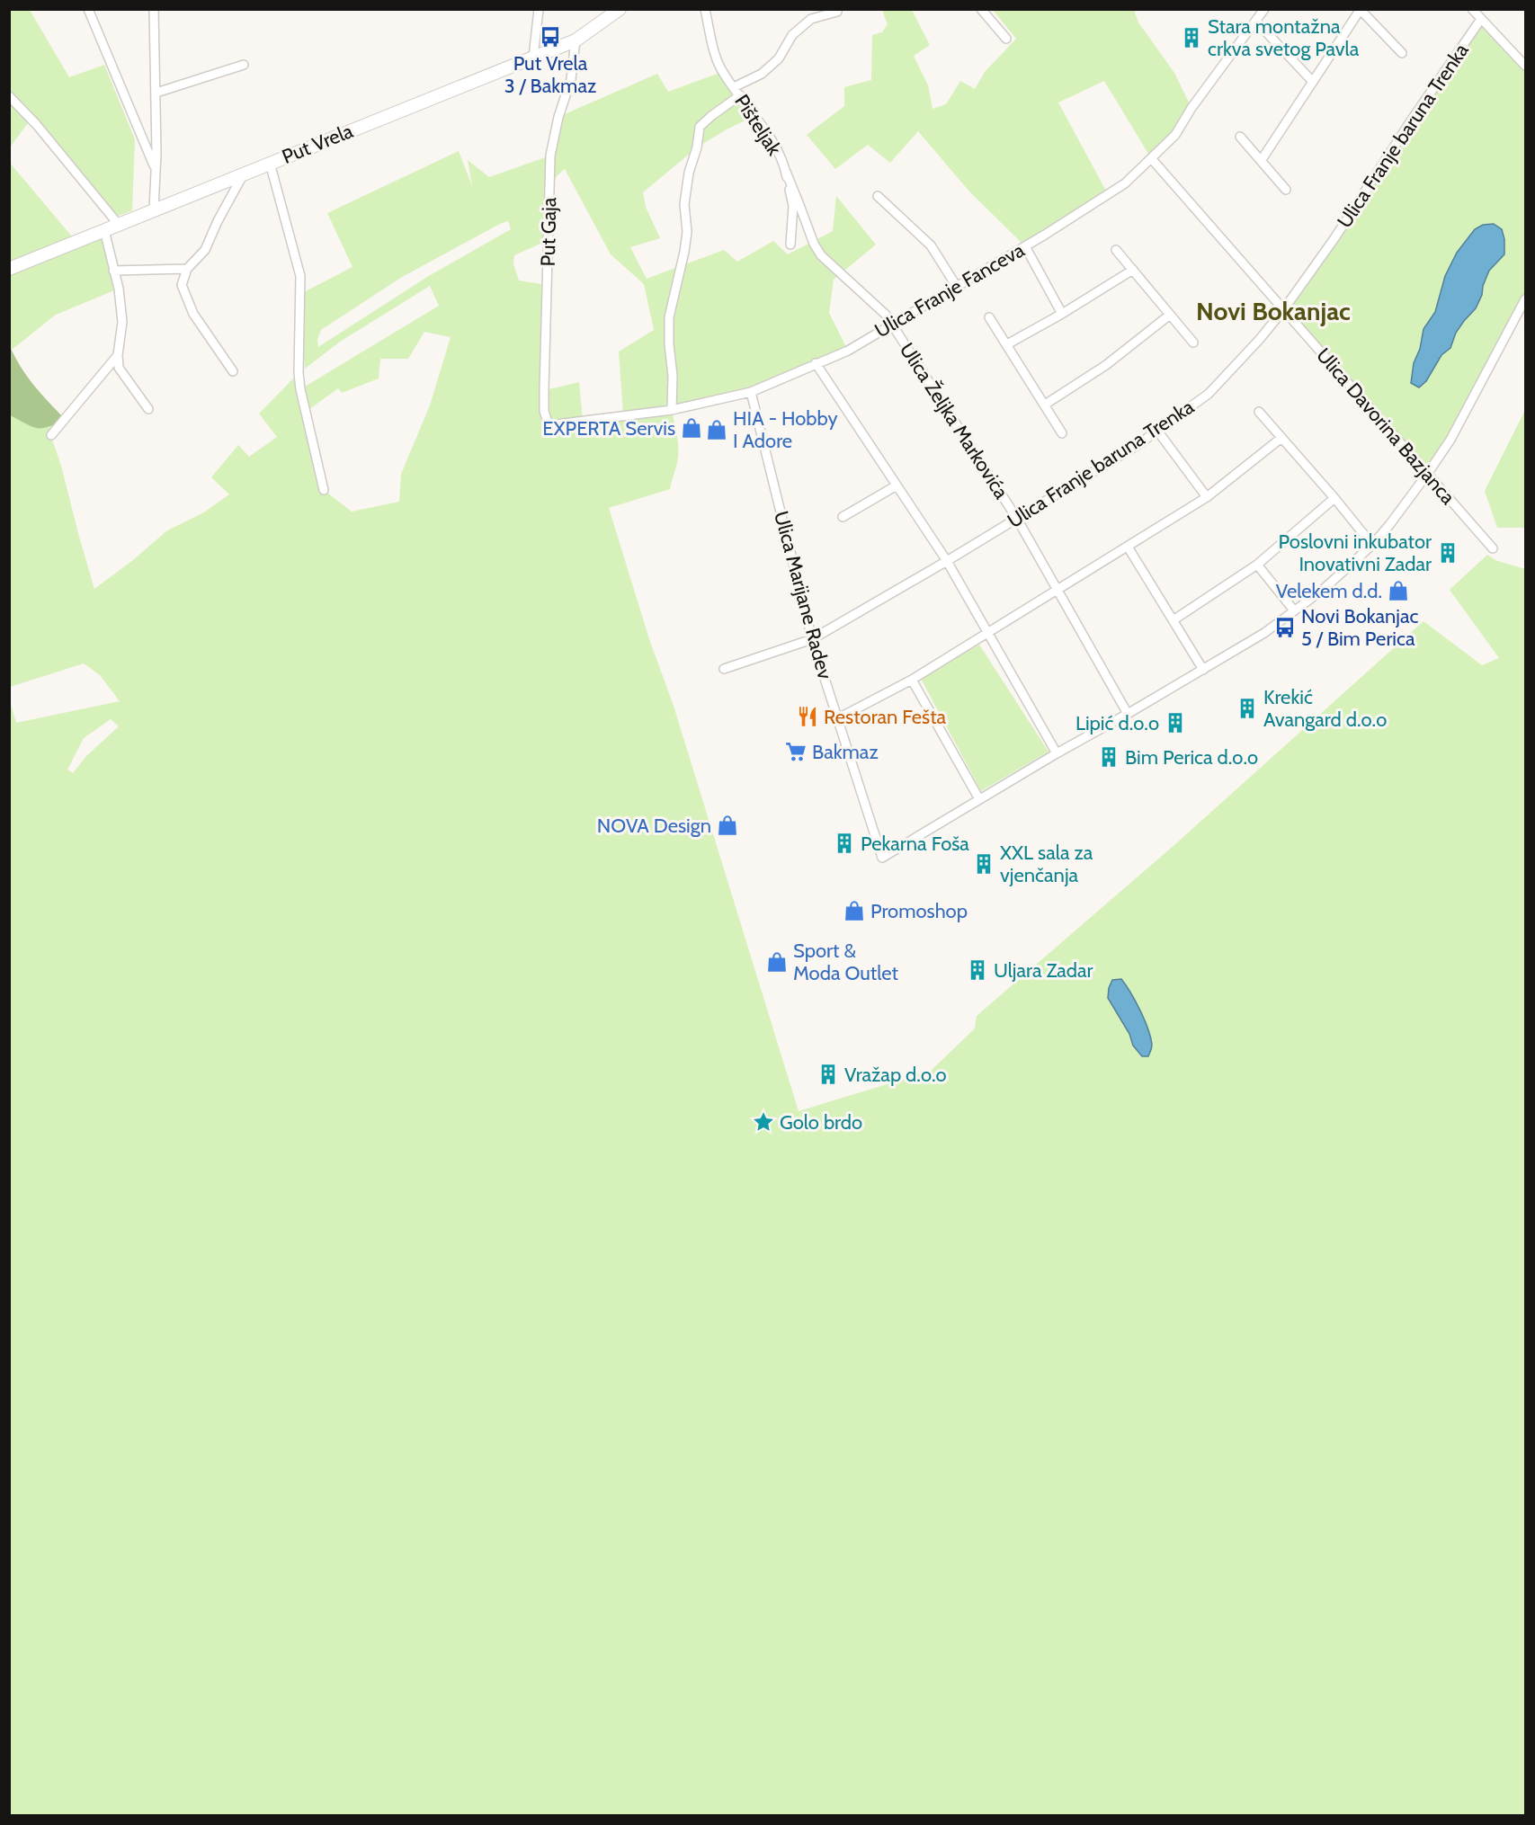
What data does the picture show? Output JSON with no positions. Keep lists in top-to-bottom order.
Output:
{
  "streets": {
    "main road": ["Put Vrela"],
    "street": [
      "Pišteljak",
      "Ulica Franje baruna Trenka",
      "Put Gaja",
      "Ulica Franje Fanceva",
      "Ulica Željka Markovića",
      "Ulica Davorina Bazjanca",
      "Ulica Marijane Radev"
    ]
  },
  "crossings": [
    ["Pišteljak", "Ulica Željka Markovića"],
    ["Ulica Franje baruna Trenka", "Ulica Željka Markovića"],
    ["Ulica Franje baruna Trenka", "Ulica Davorina Bazjanca"],
    ["Ulica Franje baruna Trenka", "Ulica Marijane Radev"],
    ["Put Vrela", "Put Gaja"],
    ["Put Gaja", "Ulica Franje Fanceva"],
    ["Ulica Franje Fanceva", "Ulica Željka Markovića"],
    ["Ulica Franje Fanceva", "Ulica Davorina Bazjanca"],
    ["Ulica Franje Fanceva", "Ulica Marijane Radev"]
  ],
  "districts": ["Novi Bokanjac"],
  "places": {
    "bus stop": ["Put Vrela 3 / Bakmaz", "Novi Bokanjac 5 / Bim Perica"],
    "building": [
      "Stara montažna crkva svetog Pavla",
      "Poslovni inkubator Inovativni Zadar",
      "Krekić Avangard d.o.o",
      "Lipić d.o.o",
      "Bim Perica d.o.o",
      "Pekarna Foša",
      "XXL sala za vjenčanja",
      "Uljara Zadar",
      "Vražap d.o.o"
    ],
    "shop": [
      "EXPERTA Servis",
      "HIA - Hobby I Adore",
      "Velekem d.d.",
      "NOVA Design",
      "Promoshop",
      "Sport & Moda Outlet"
    ],
    "restaurant": ["Restoran Fešta"],
    "supermarket": ["Bakmaz"],
    "place": ["Golo brdo"]
  }
}
